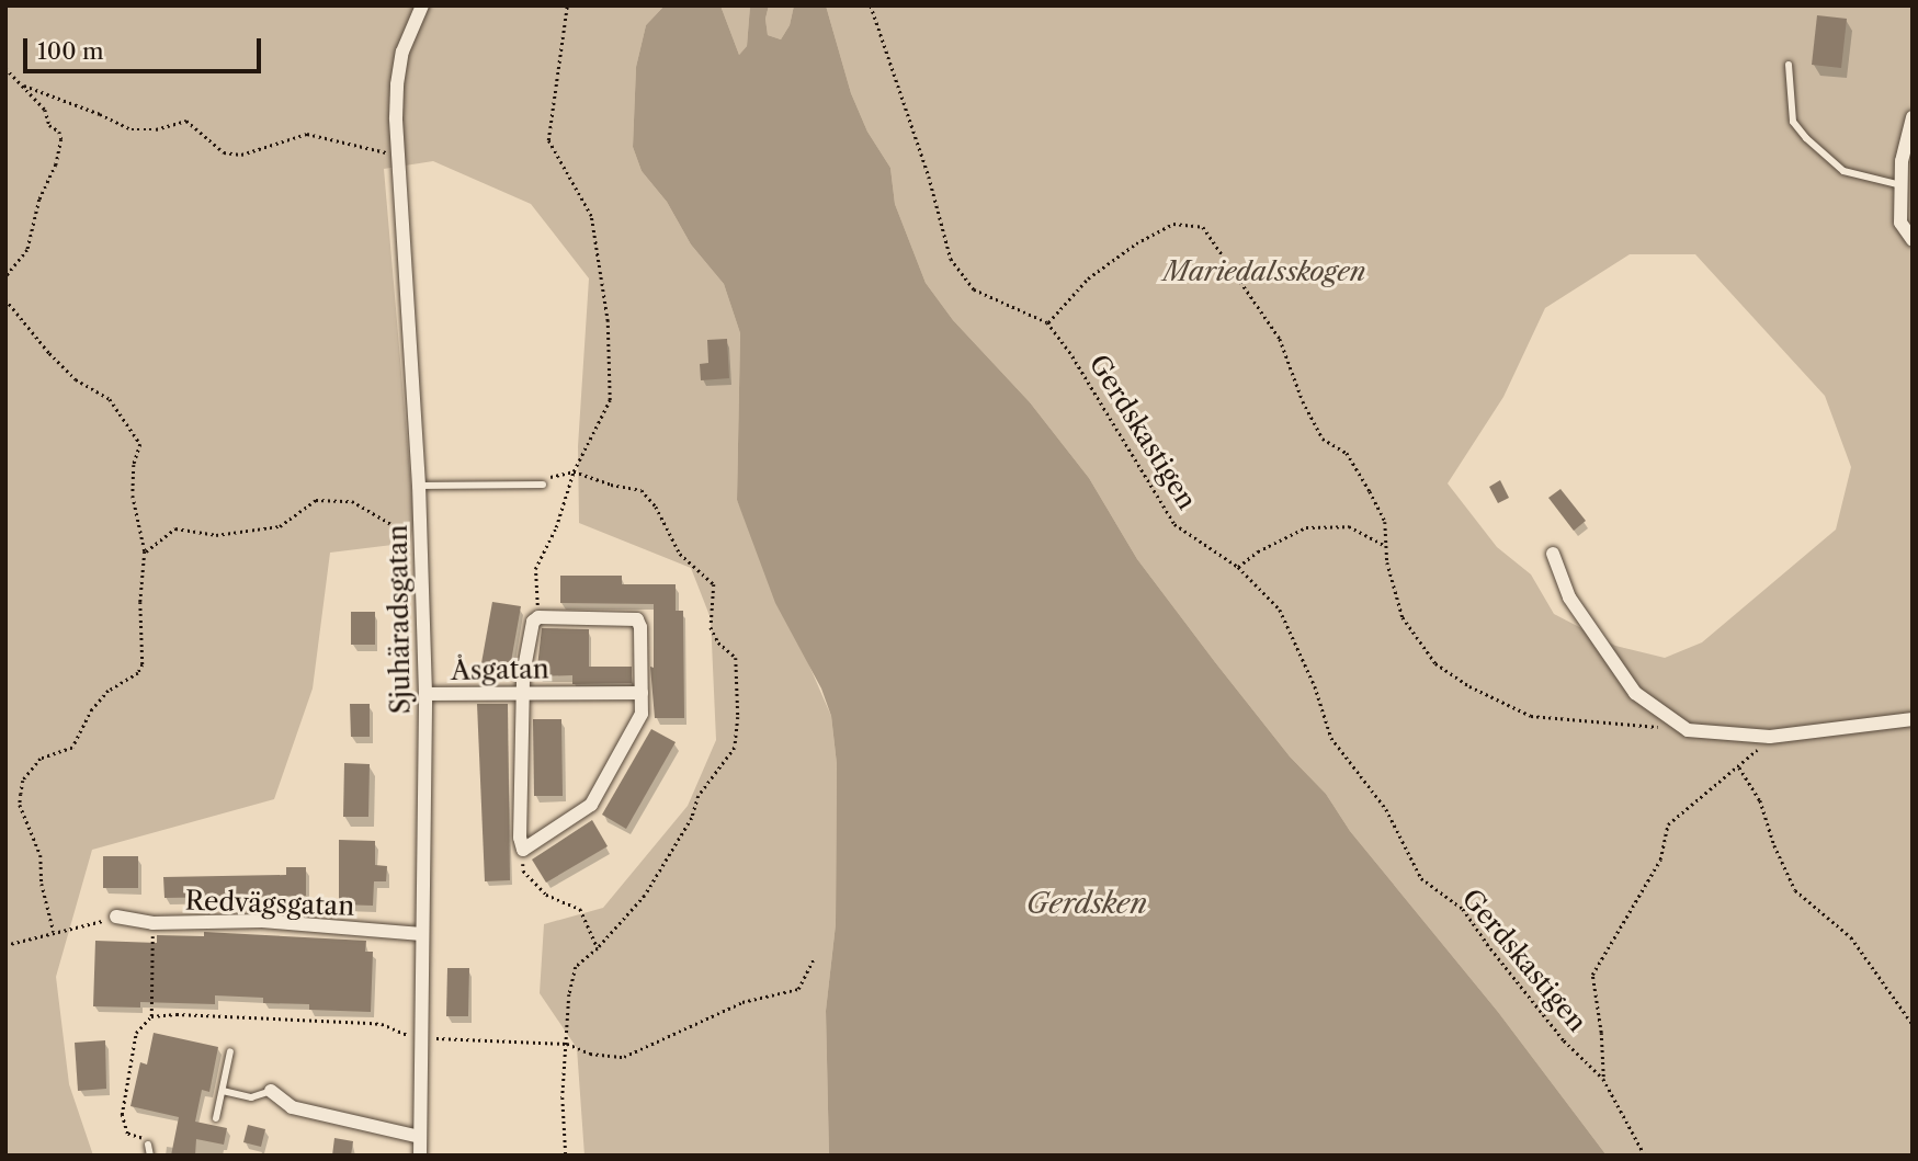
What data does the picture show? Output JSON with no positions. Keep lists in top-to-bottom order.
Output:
{
  "streets": {
    "street": ["Sjuhäradsgatan", "Åsgatan", "Redvägsgatan"],
    "path": ["Gerdskastigen"]
  },
  "crossings": [
    ["Sjuhäradsgatan", "Åsgatan"],
    ["Sjuhäradsgatan", "Redvägsgatan"]
  ],
  "water": ["Gerdsken"],
  "parks": ["Mariedalsskogen"],
  "scale_bar": "100 m"
}
